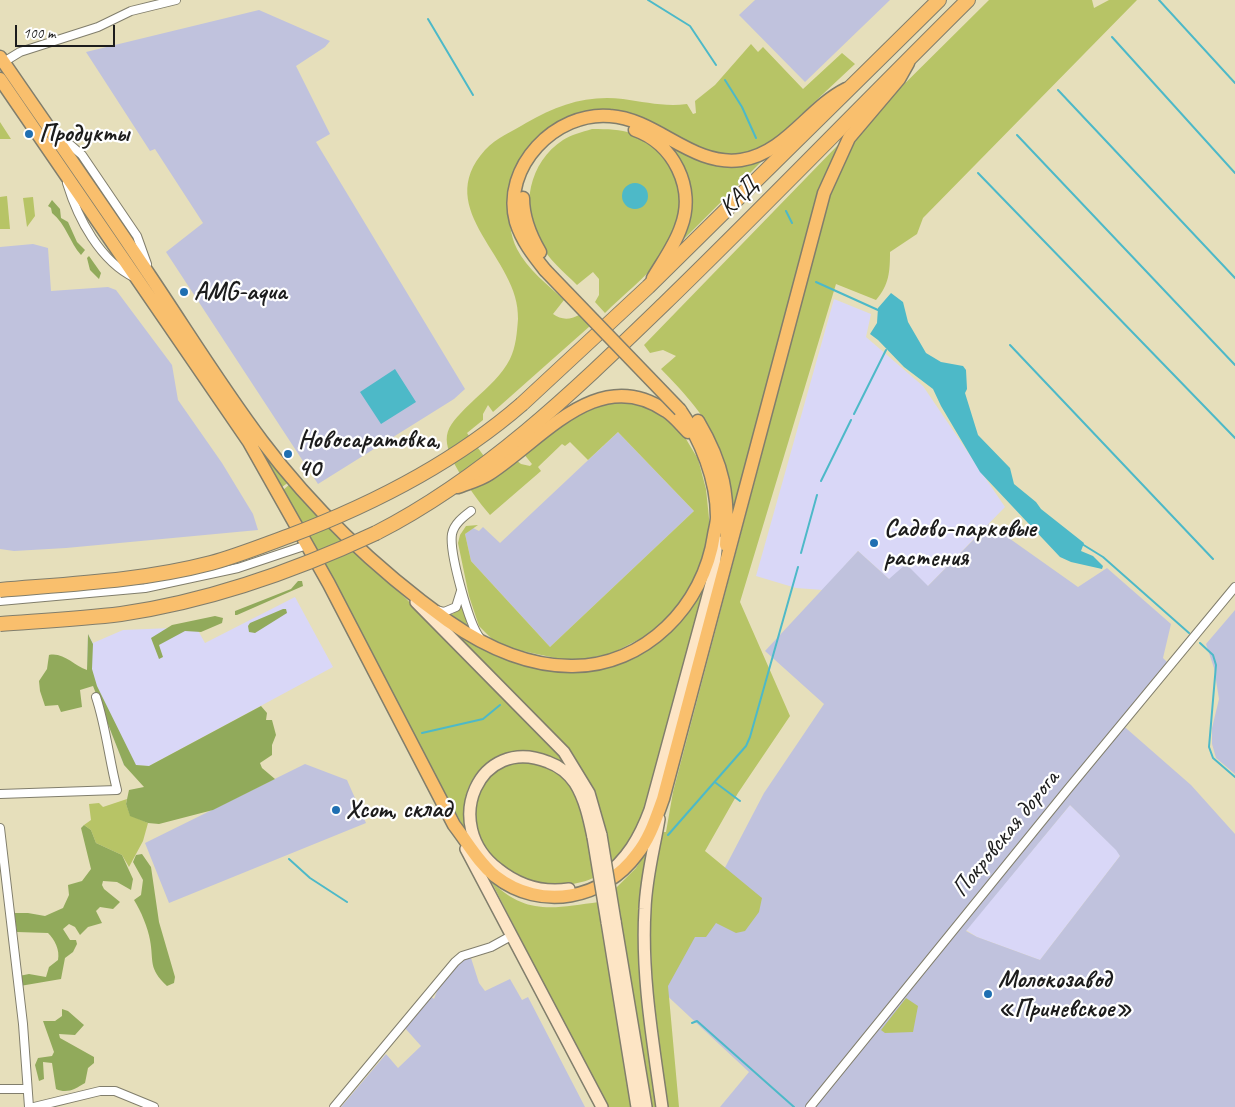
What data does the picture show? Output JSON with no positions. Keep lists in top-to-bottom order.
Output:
{
  "streets": {
    "highway": ["КАД"],
    "street": ["Покровская дорога"]
  },
  "places": [
    "Продукты",
    "AMG-aqua",
    "Новосаратовка, 40",
    "Садово-парковые растения",
    "Xсom, склад",
    "Молокозавод «Приневское»"
  ],
  "scale_bar": "100 m"
}
